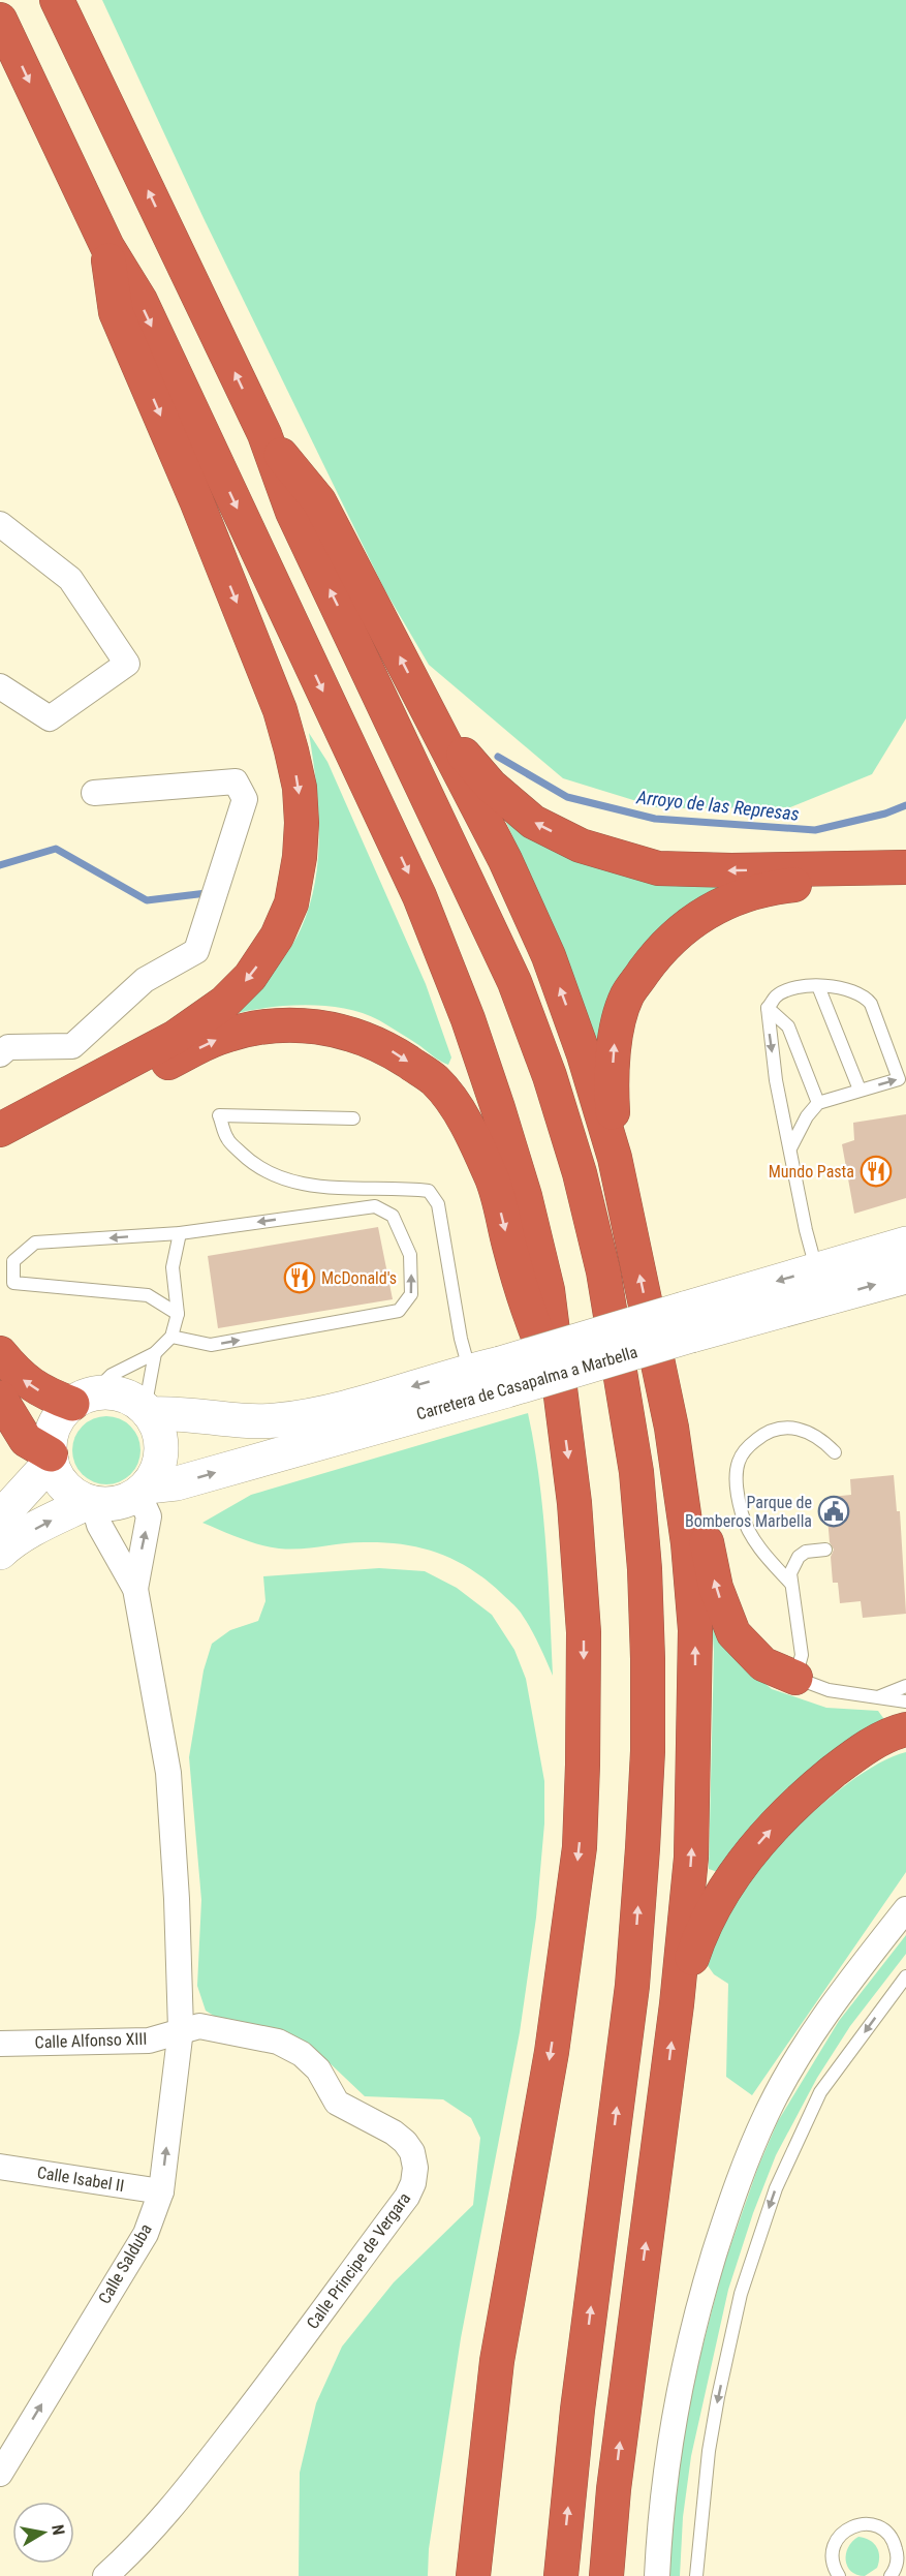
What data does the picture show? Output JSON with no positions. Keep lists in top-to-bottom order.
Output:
{
  "streets": {
    "main road": ["Carretera de Casapalma a Marbella"],
    "street": [
      "Calle Alfonso XIII",
      "Calle Isabel II",
      "Calle Principe de Vergara",
      "Calle Salduba"
    ]
  },
  "crossings": [
    ["Calle Alfonso XIII", "Calle Principe de Vergara"],
    ["Calle Alfonso XIII", "Calle Salduba"],
    ["Calle Isabel II", "Calle Salduba"],
    ["Calle Principe de Vergara", "Calle Salduba"]
  ],
  "one_way": ["Calle Salduba"],
  "water": ["Arroyo de las Represas"],
  "places": {
    "restaurant": ["Mundo Pasta", "McDonald's"],
    "public building": ["Parque de Bomberos Marbella"]
  },
  "north": "right"
}
